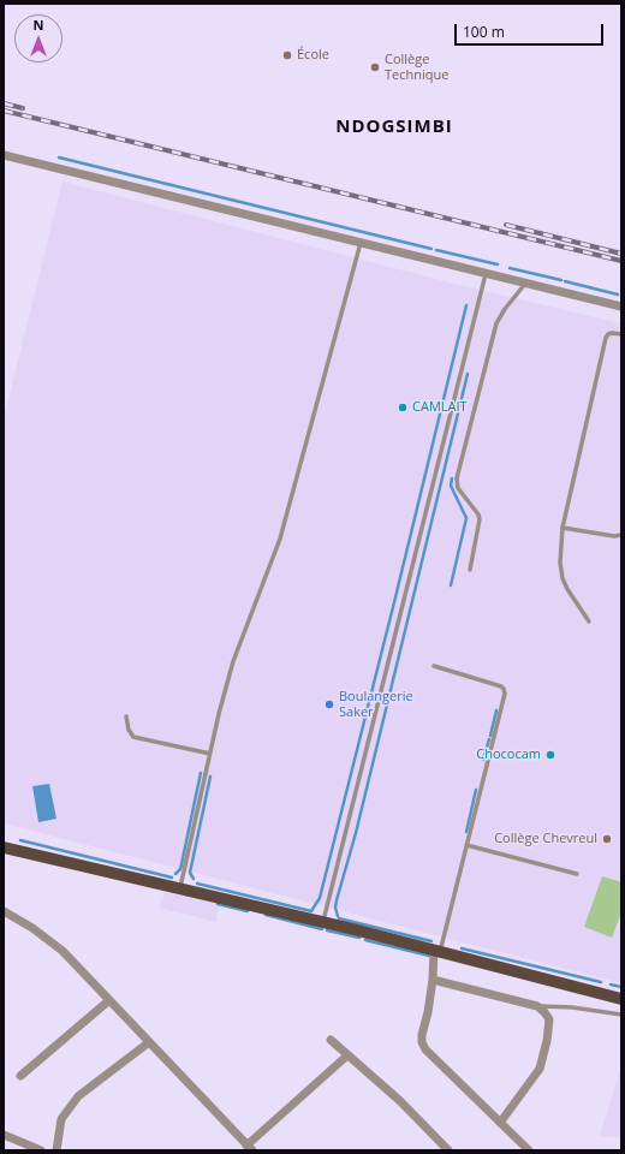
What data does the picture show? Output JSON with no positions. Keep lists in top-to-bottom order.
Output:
{
  "districts": ["NDOGSIMBI"],
  "places": [
    "École",
    "Collège Technique",
    "CAMLAIT",
    "Boulangerie Saker",
    "Chococam",
    "Collège Chevreul"
  ],
  "scale_bar": "100 m",
  "north": "top"
}
